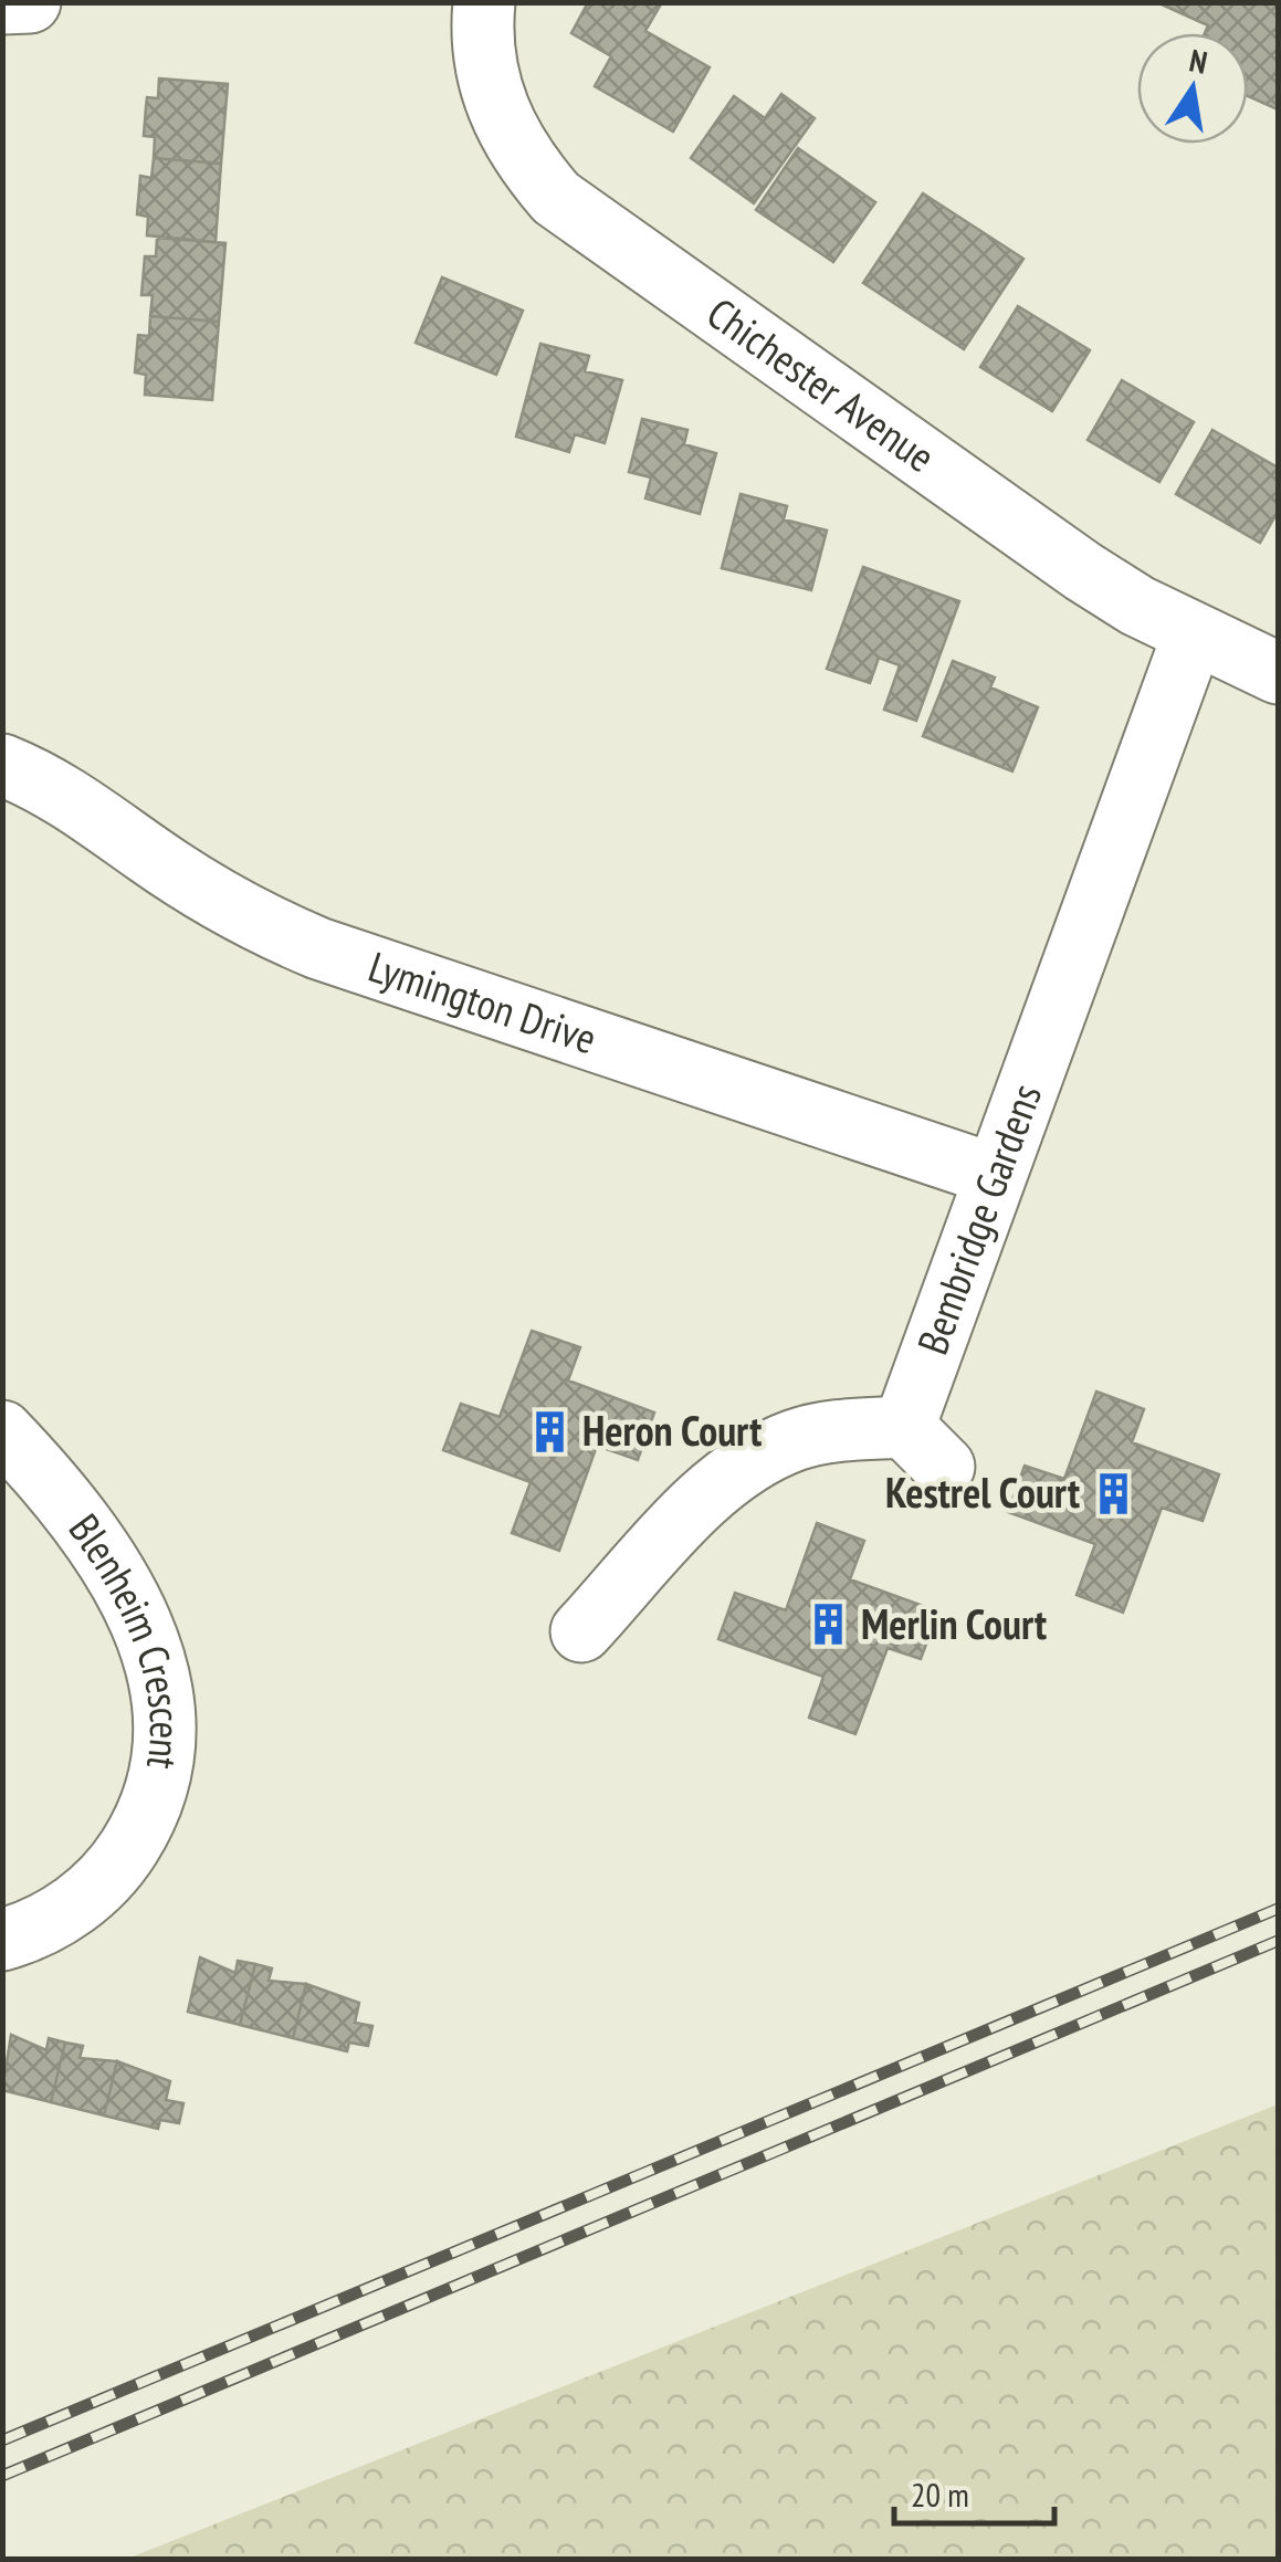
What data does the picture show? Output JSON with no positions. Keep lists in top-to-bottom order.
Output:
{
  "streets": {
    "street": [
      "Chichester Avenue",
      "Lymington Drive",
      "Bembridge Gardens",
      "Blenheim Crescent"
    ]
  },
  "crossings": [
    ["Chichester Avenue", "Bembridge Gardens"],
    ["Lymington Drive", "Bembridge Gardens"]
  ],
  "places": {
    "building": ["Heron Court", "Kestrel Court", "Merlin Court"]
  },
  "scale_bar": "20 m",
  "north": "top"
}
